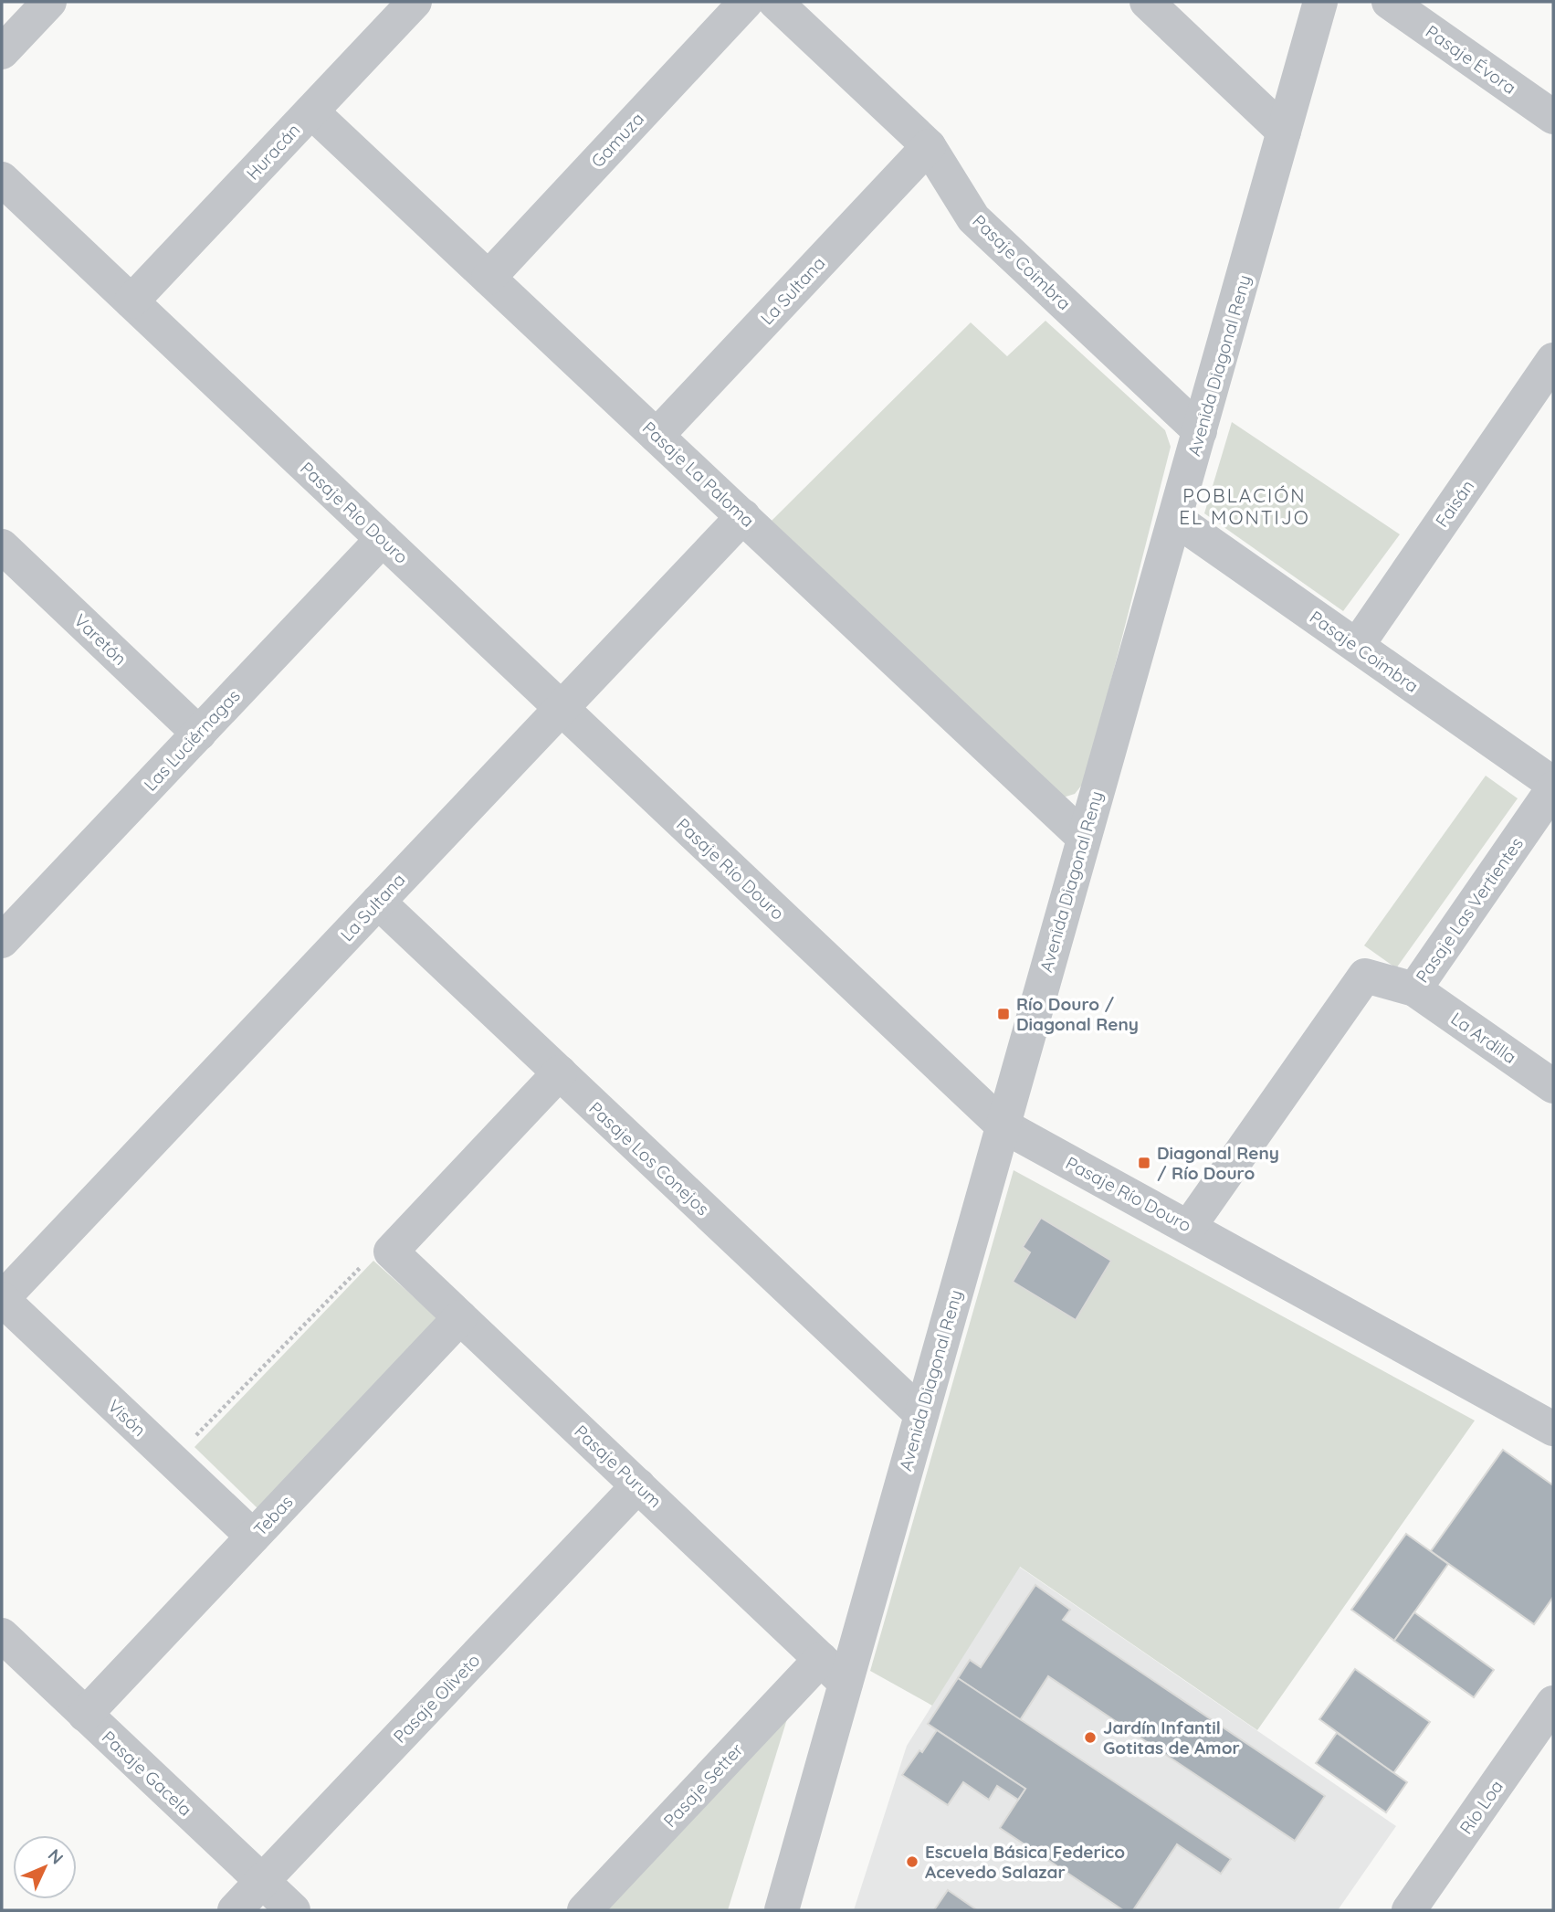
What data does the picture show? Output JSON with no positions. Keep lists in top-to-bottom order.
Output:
{
  "streets": {
    "street": [
      "Pasaje Évora",
      "Gamuza",
      "Huracán",
      "Pasaje Coimbra",
      "La Sultana",
      "Avenida Diagonal Reny",
      "Pasaje La Paloma",
      "Faisán",
      "Pasaje Río Douro",
      "Varetón",
      "Las Luciérnagas",
      "Pasaje Las Vertientes",
      "La Ardilla",
      "Pasaje Los Conejos",
      "Visón",
      "Pasaje Purum",
      "Tebas",
      "Pasaje Oliveto",
      "Pasaje Gacela",
      "Pasaje Setter",
      "Río Loa"
    ]
  },
  "crossings": [
    ["Gamuza", "Pasaje La Paloma"],
    ["Huracán", "Pasaje La Paloma"],
    ["Huracán", "Pasaje Río Douro"],
    ["Pasaje Coimbra", "La Sultana"],
    ["Pasaje Coimbra", "Avenida Diagonal Reny"],
    ["Pasaje Coimbra", "Faisán"],
    ["La Sultana", "Pasaje La Paloma"],
    ["La Sultana", "Pasaje Río Douro"],
    ["La Sultana", "Pasaje Los Conejos"],
    ["La Sultana", "Visón"],
    ["Avenida Diagonal Reny", "Pasaje La Paloma"],
    ["Avenida Diagonal Reny", "Pasaje Río Douro"],
    ["Avenida Diagonal Reny", "Pasaje Los Conejos"],
    ["Avenida Diagonal Reny", "Pasaje Purum"],
    ["Avenida Diagonal Reny", "Pasaje Setter"],
    ["Pasaje Río Douro", "Las Luciérnagas"],
    ["Pasaje Río Douro", "Pasaje Las Vertientes"],
    ["Varetón", "Las Luciérnagas"],
    ["Pasaje Las Vertientes", "La Ardilla"],
    ["Visón", "Tebas"],
    ["Pasaje Purum", "Tebas"],
    ["Pasaje Purum", "Pasaje Oliveto"],
    ["Pasaje Purum", "Pasaje Setter"],
    ["Tebas", "Pasaje Gacela"],
    ["Pasaje Oliveto", "Pasaje Gacela"]
  ],
  "districts": ["POBLACIÓN EL MONTIJO"],
  "places": {
    "transit": ["Río Douro / Diagonal Reny", "Diagonal Reny / Río Douro"],
    "other": ["Jardín Infantil Gotitas de Amor", "Escuela Básica Federico Acevedo Salazar"]
  },
  "north": "top right"
}
